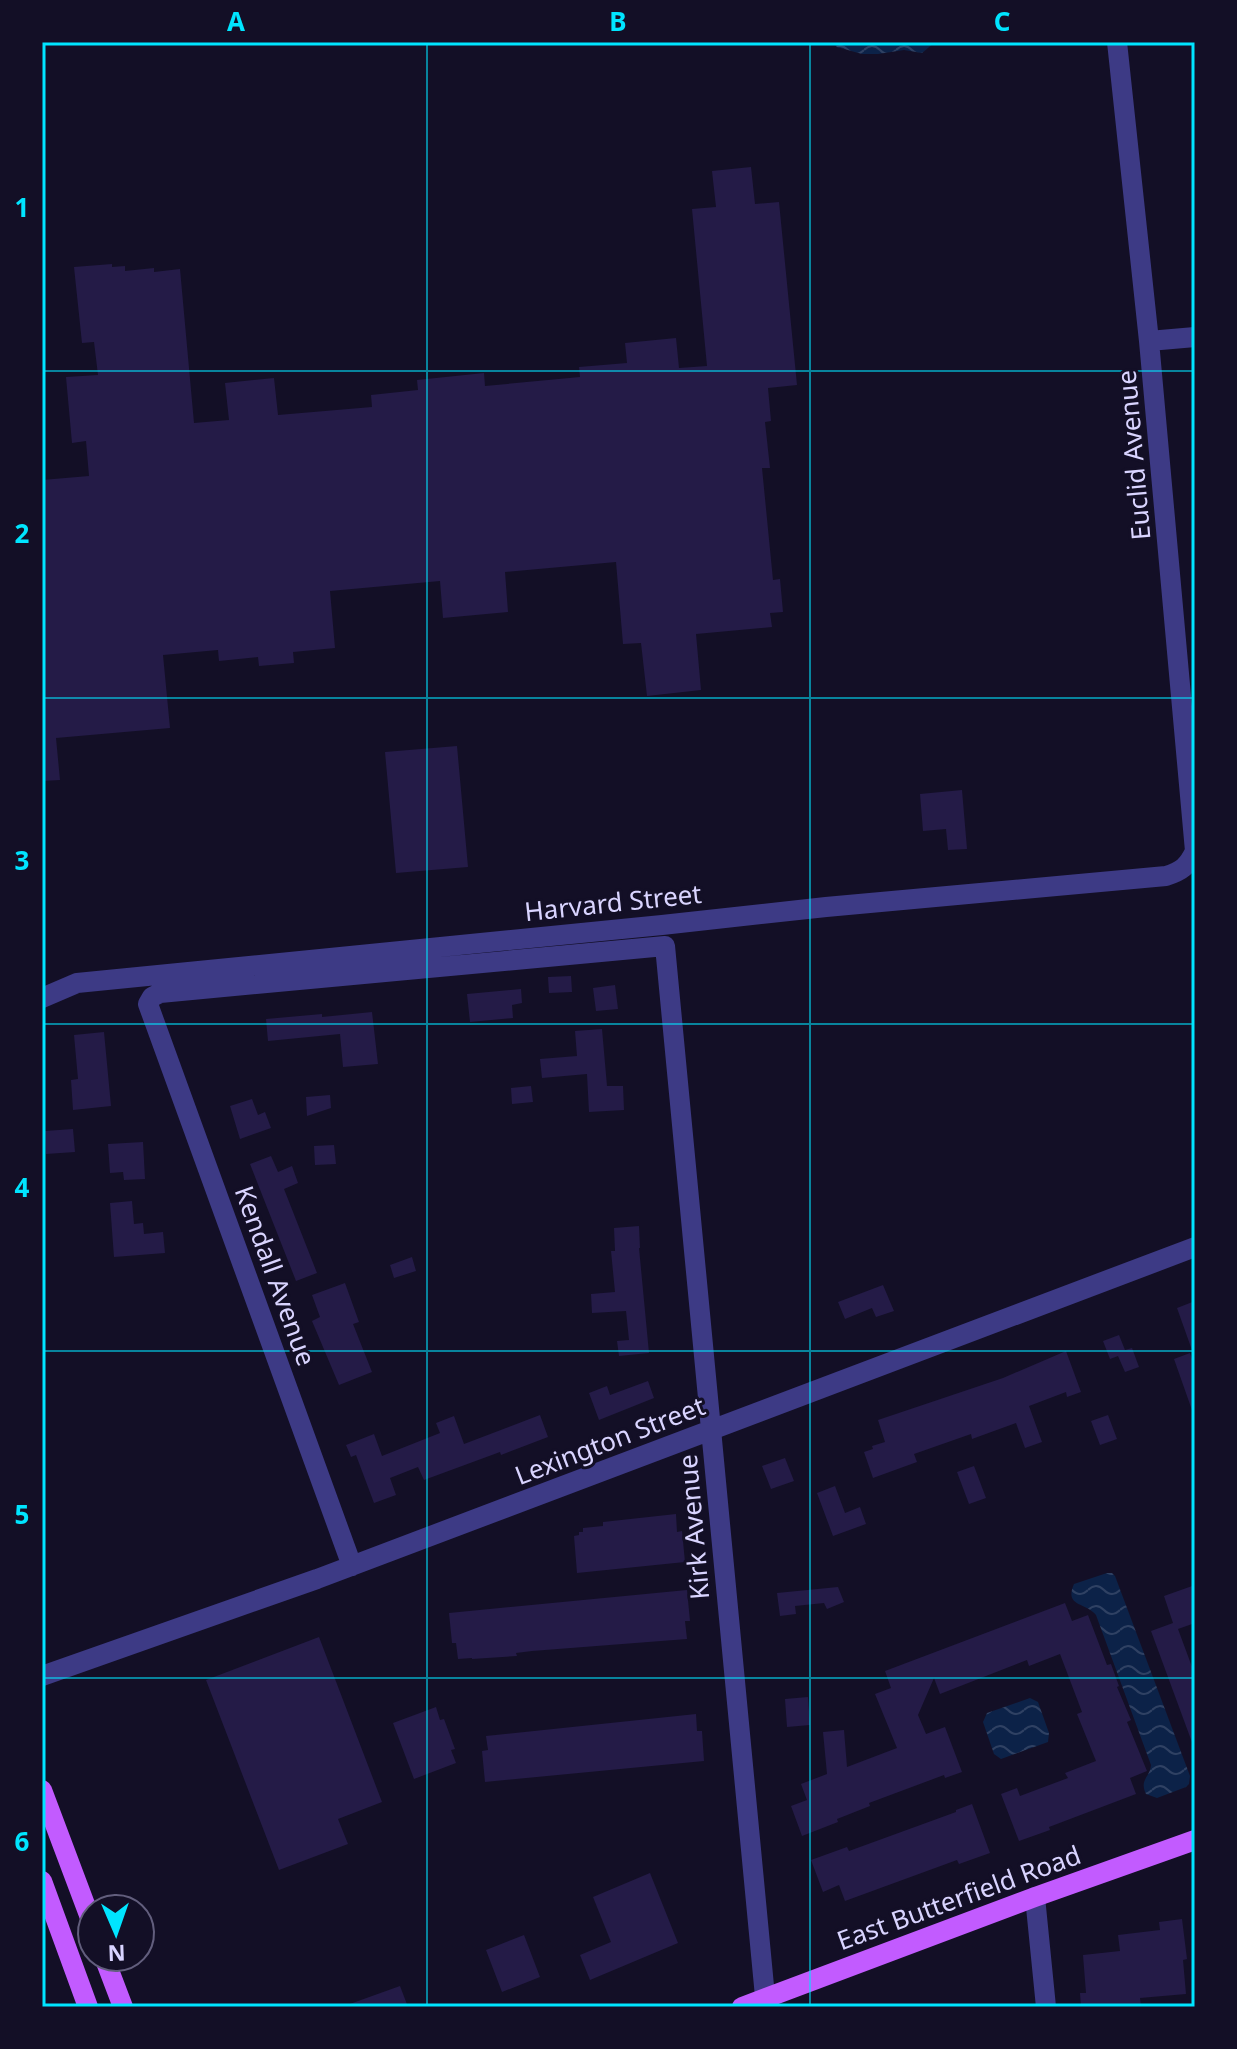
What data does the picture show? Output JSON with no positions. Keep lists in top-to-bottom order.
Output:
{
  "streets": {
    "main road": ["East Butterfield Road"],
    "street": [
      "Euclid Avenue",
      "Harvard Street",
      "Kendall Avenue",
      "Lexington Street",
      "Kirk Avenue"
    ]
  },
  "crossings": [
    ["Euclid Avenue", "Harvard Street"],
    ["Harvard Street", "Kendall Avenue"],
    ["Harvard Street", "Kirk Avenue"],
    ["Kendall Avenue", "Lexington Street"],
    ["Lexington Street", "Kirk Avenue"],
    ["Kirk Avenue", "East Butterfield Road"]
  ],
  "north": "bottom",
  "grid": {
    "columns": ["A", "B", "C"],
    "rows": [
      "1",
      "2",
      "3",
      "4",
      "5",
      "6"
    ]
  }
}
